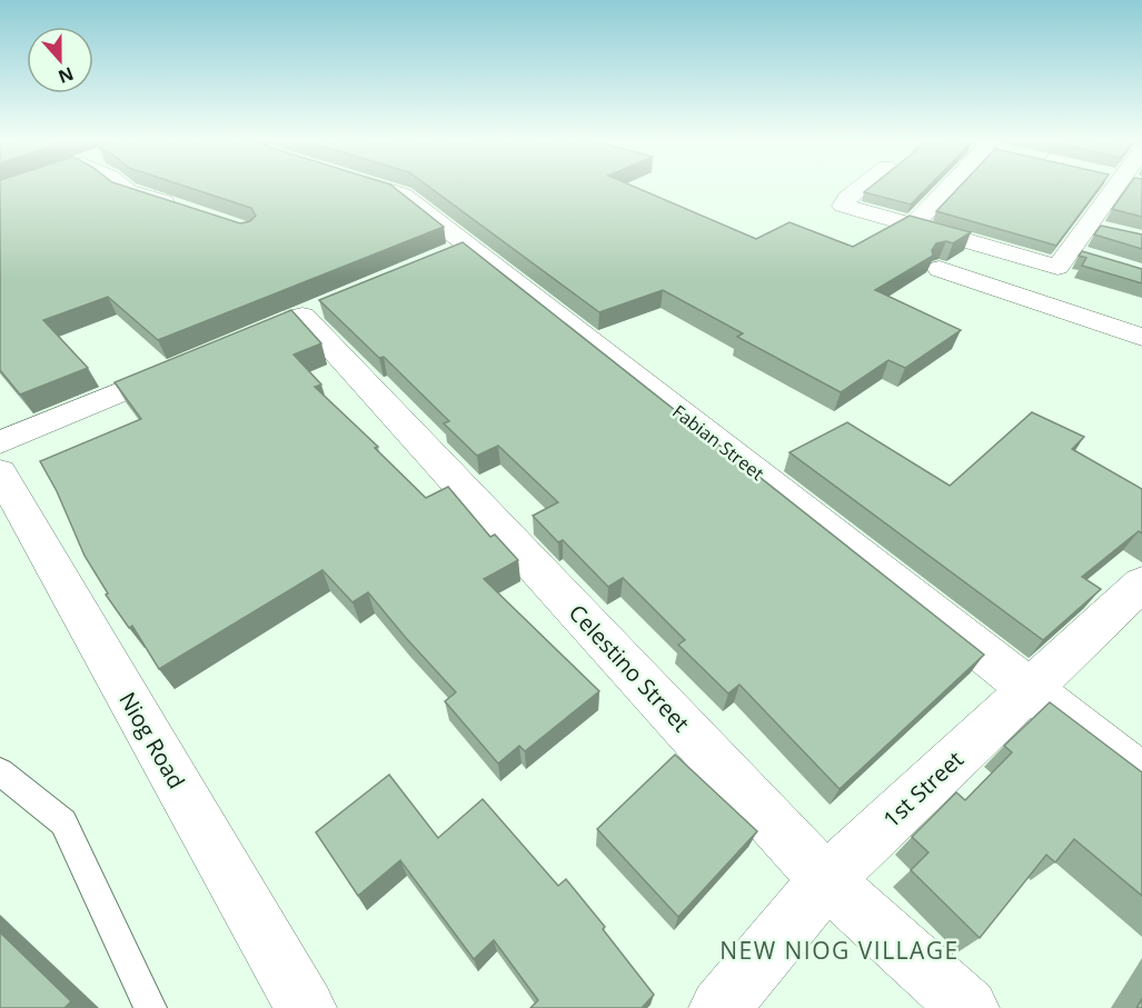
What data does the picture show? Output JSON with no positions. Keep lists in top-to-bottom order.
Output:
{
  "streets": {
    "street": [
      "Fabian Street",
      "Celestino Street",
      "Niog Road",
      "1st Street"
    ]
  },
  "crossings": [
    ["Fabian Street", "1st Street"],
    ["Celestino Street", "1st Street"]
  ],
  "districts": ["NEW NIOG VILLAGE"],
  "north": "bottom"
}
